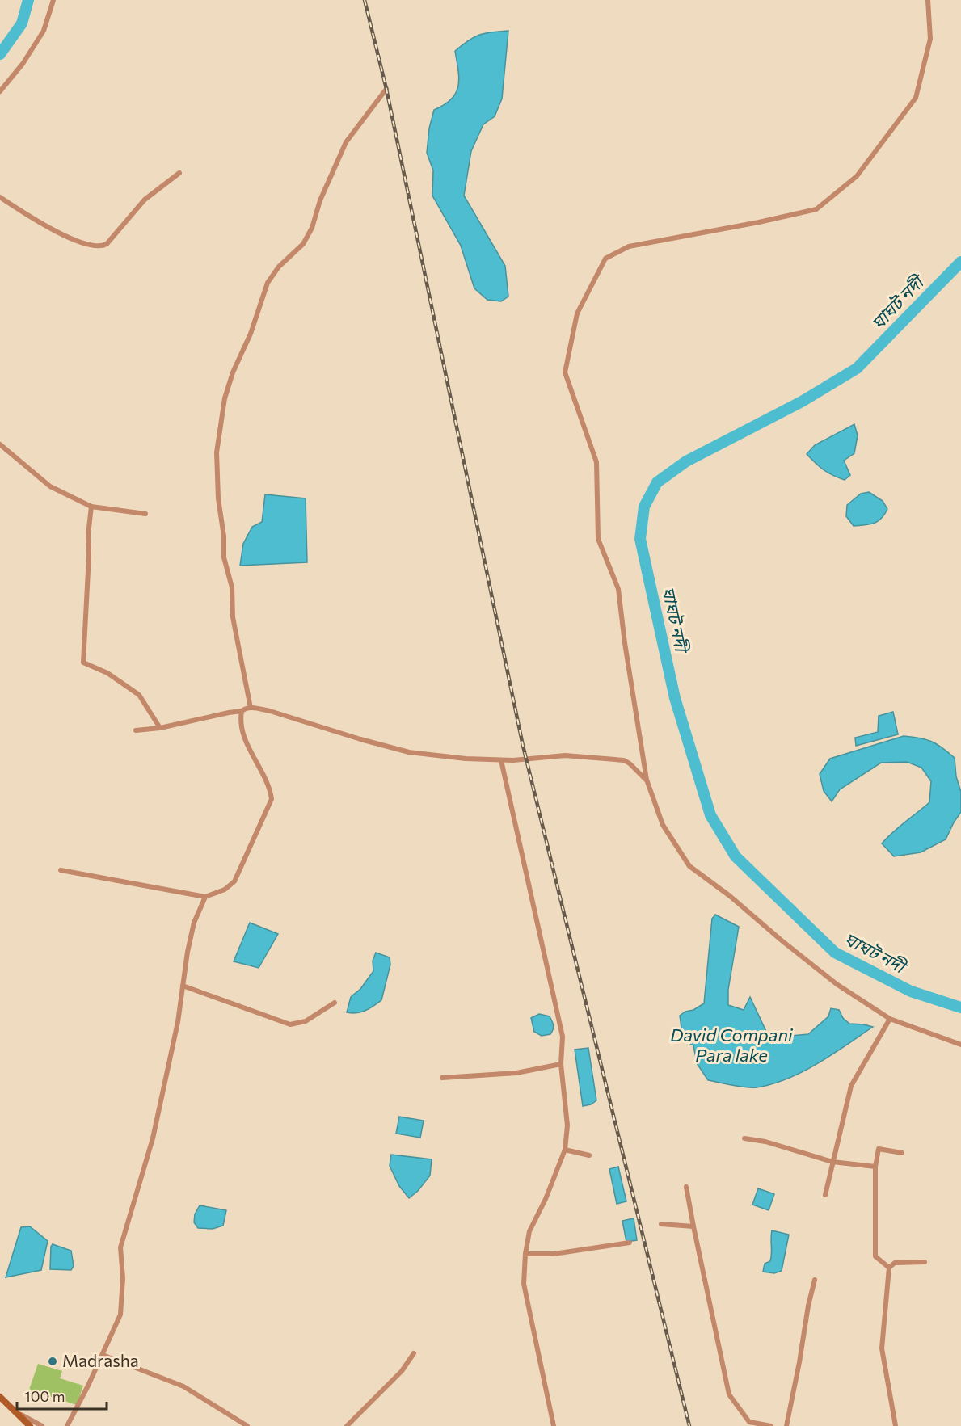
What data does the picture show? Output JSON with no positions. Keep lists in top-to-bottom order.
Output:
{
  "water": ["ঘাঘট নদী", "David Compani Para lake"],
  "places": ["Madrasha"],
  "scale_bar": "100 m"
}
